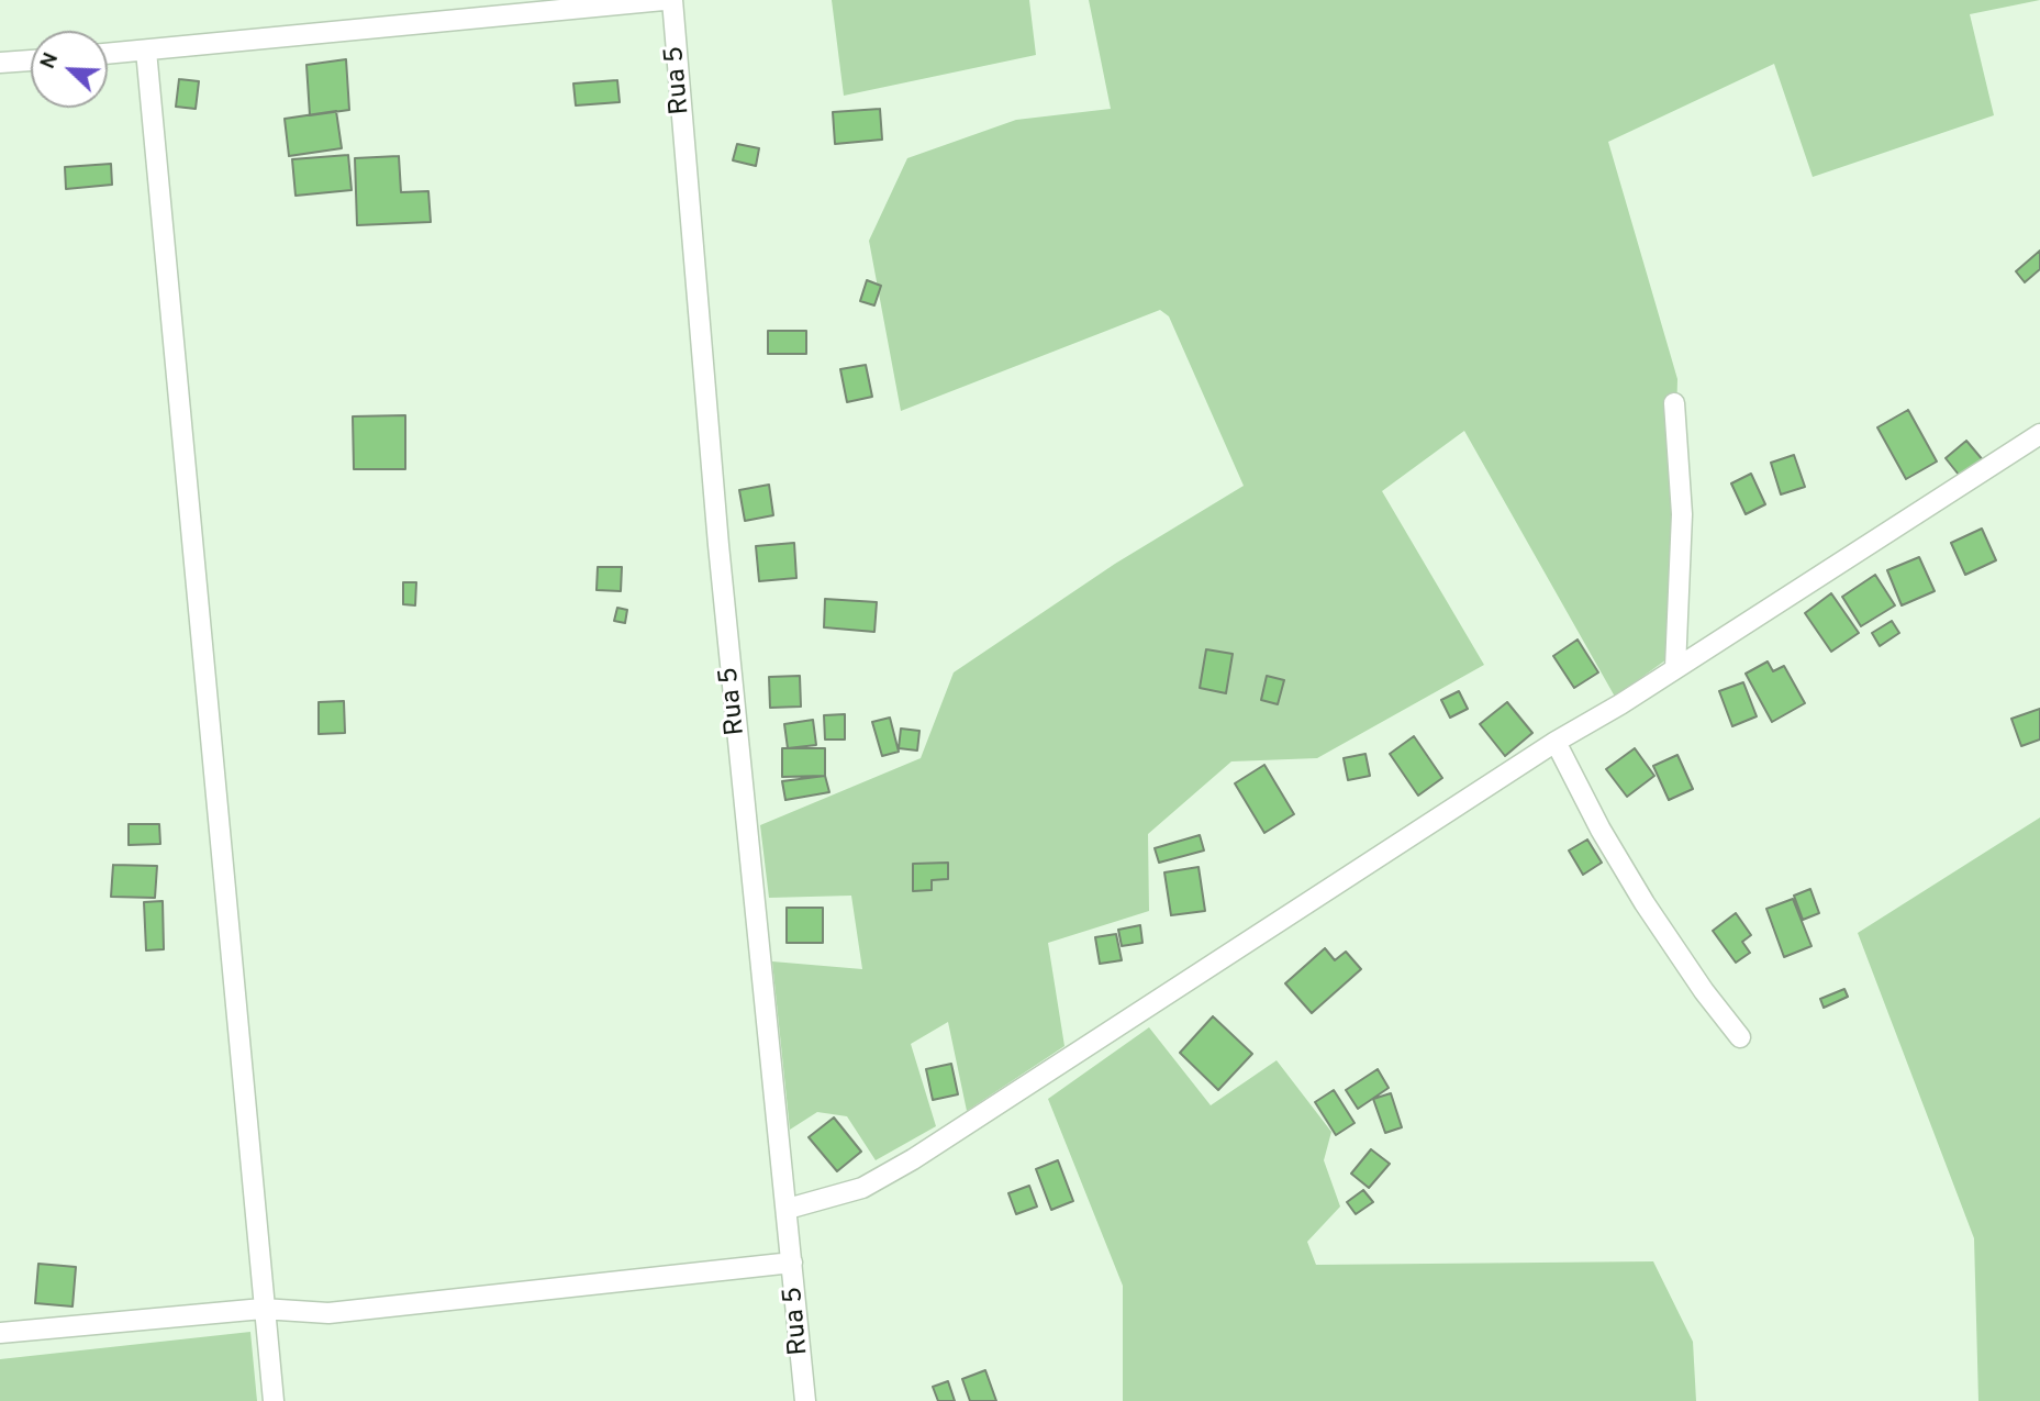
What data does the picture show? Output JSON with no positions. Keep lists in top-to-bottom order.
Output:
{
  "streets": {
    "street": ["Rua 5"]
  },
  "north": "top left"
}
